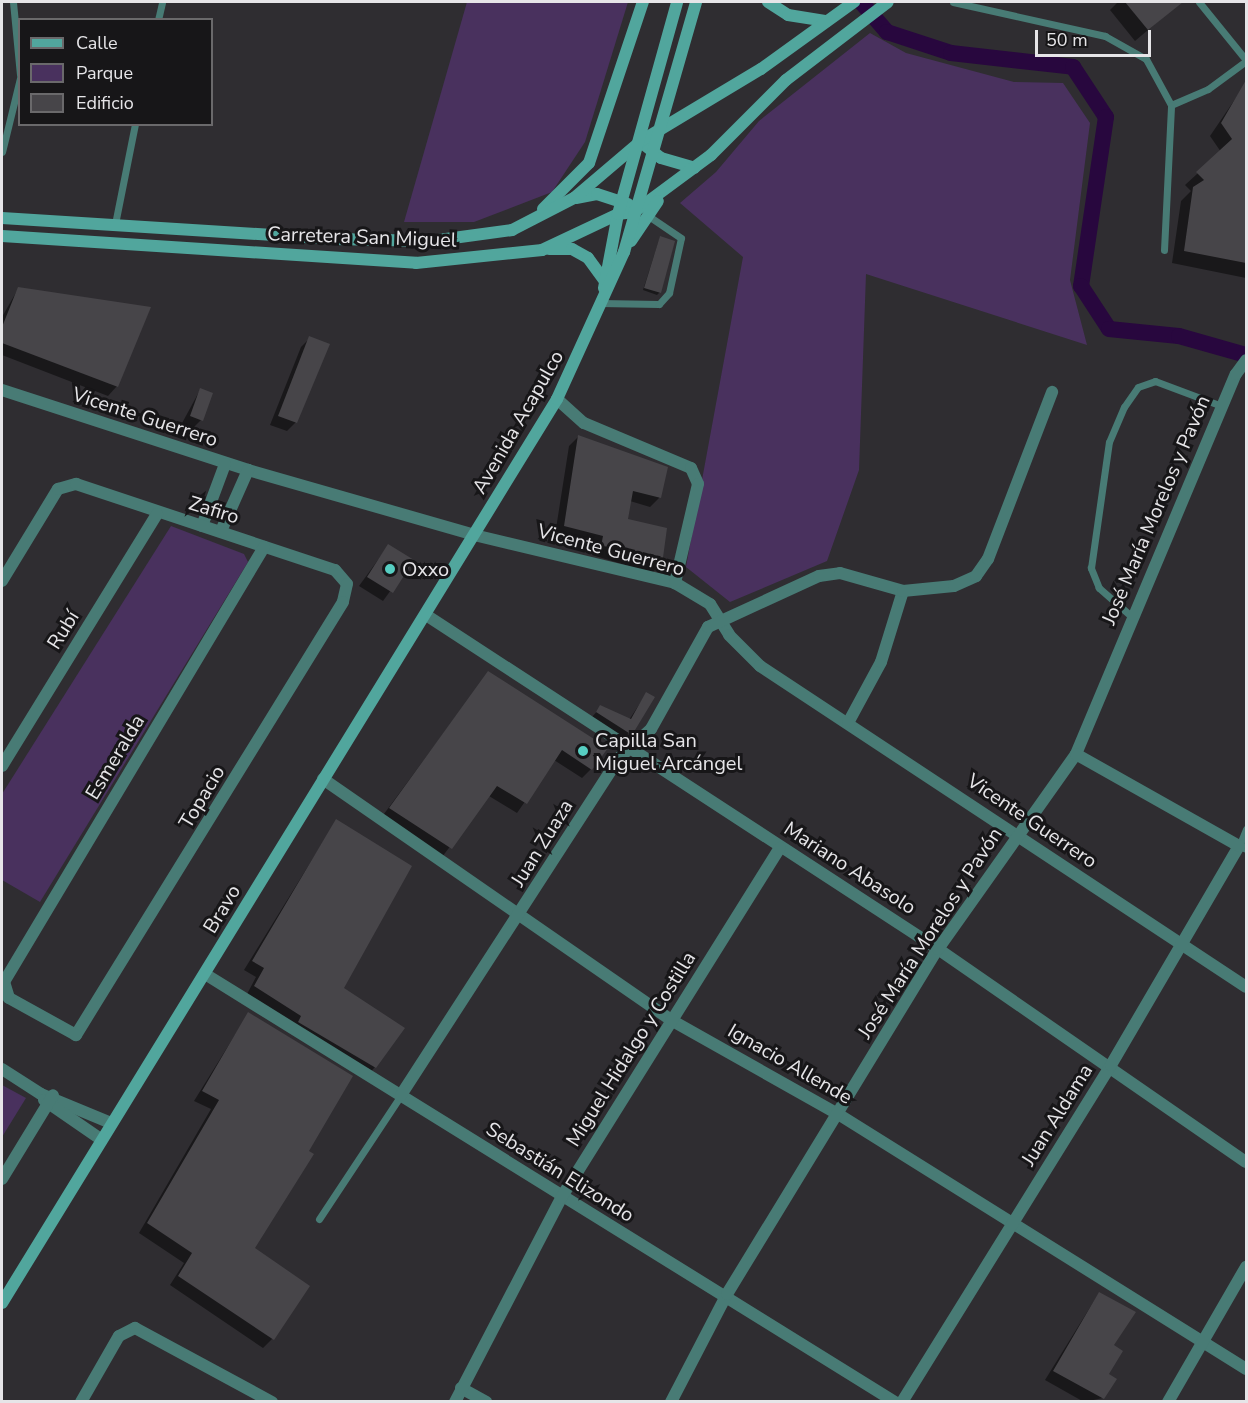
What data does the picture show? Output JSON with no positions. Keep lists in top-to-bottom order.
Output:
{
  "streets": {
    "main road": ["Carretera San Miguel", "Avenida Acapulco", "Bravo"],
    "street": [
      "Vicente Guerrero",
      "Zafiro",
      "José María Morelos y Pavón",
      "Rubí",
      "Esmeralda",
      "Topacio",
      "Juan Zuaza",
      "Mariano Abasolo",
      "Miguel Hidalgo y Costilla",
      "Ignacio Allende",
      "Juan Aldama",
      "Sebastián Elizondo"
    ]
  },
  "crossings": [
    ["Carretera San Miguel", "Avenida Acapulco"],
    ["Vicente Guerrero", "Avenida Acapulco"],
    ["Vicente Guerrero", "José María Morelos y Pavón"],
    ["Vicente Guerrero", "Juan Zuaza"],
    ["Vicente Guerrero", "Bravo"],
    ["Vicente Guerrero", "Juan Aldama"],
    ["Avenida Acapulco", "Bravo"],
    ["Zafiro", "Rubí"],
    ["Zafiro", "Esmeralda"],
    ["Zafiro", "Topacio"],
    ["José María Morelos y Pavón", "Mariano Abasolo"],
    ["José María Morelos y Pavón", "Ignacio Allende"],
    ["José María Morelos y Pavón", "Sebastián Elizondo"],
    ["Esmeralda", "Topacio"],
    ["Juan Zuaza", "Mariano Abasolo"],
    ["Juan Zuaza", "Ignacio Allende"],
    ["Juan Zuaza", "Sebastián Elizondo"],
    ["Mariano Abasolo", "Bravo"],
    ["Mariano Abasolo", "Miguel Hidalgo y Costilla"],
    ["Mariano Abasolo", "Juan Aldama"],
    ["Bravo", "Ignacio Allende"],
    ["Bravo", "Sebastián Elizondo"],
    ["Miguel Hidalgo y Costilla", "Ignacio Allende"],
    ["Miguel Hidalgo y Costilla", "Sebastián Elizondo"],
    ["Ignacio Allende", "Juan Aldama"]
  ],
  "places": ["Oxxo", "Capilla San Miguel Arcángel"],
  "legend": ["Calle", "Parque", "Edificio"],
  "scale_bar": "50 m"
}
